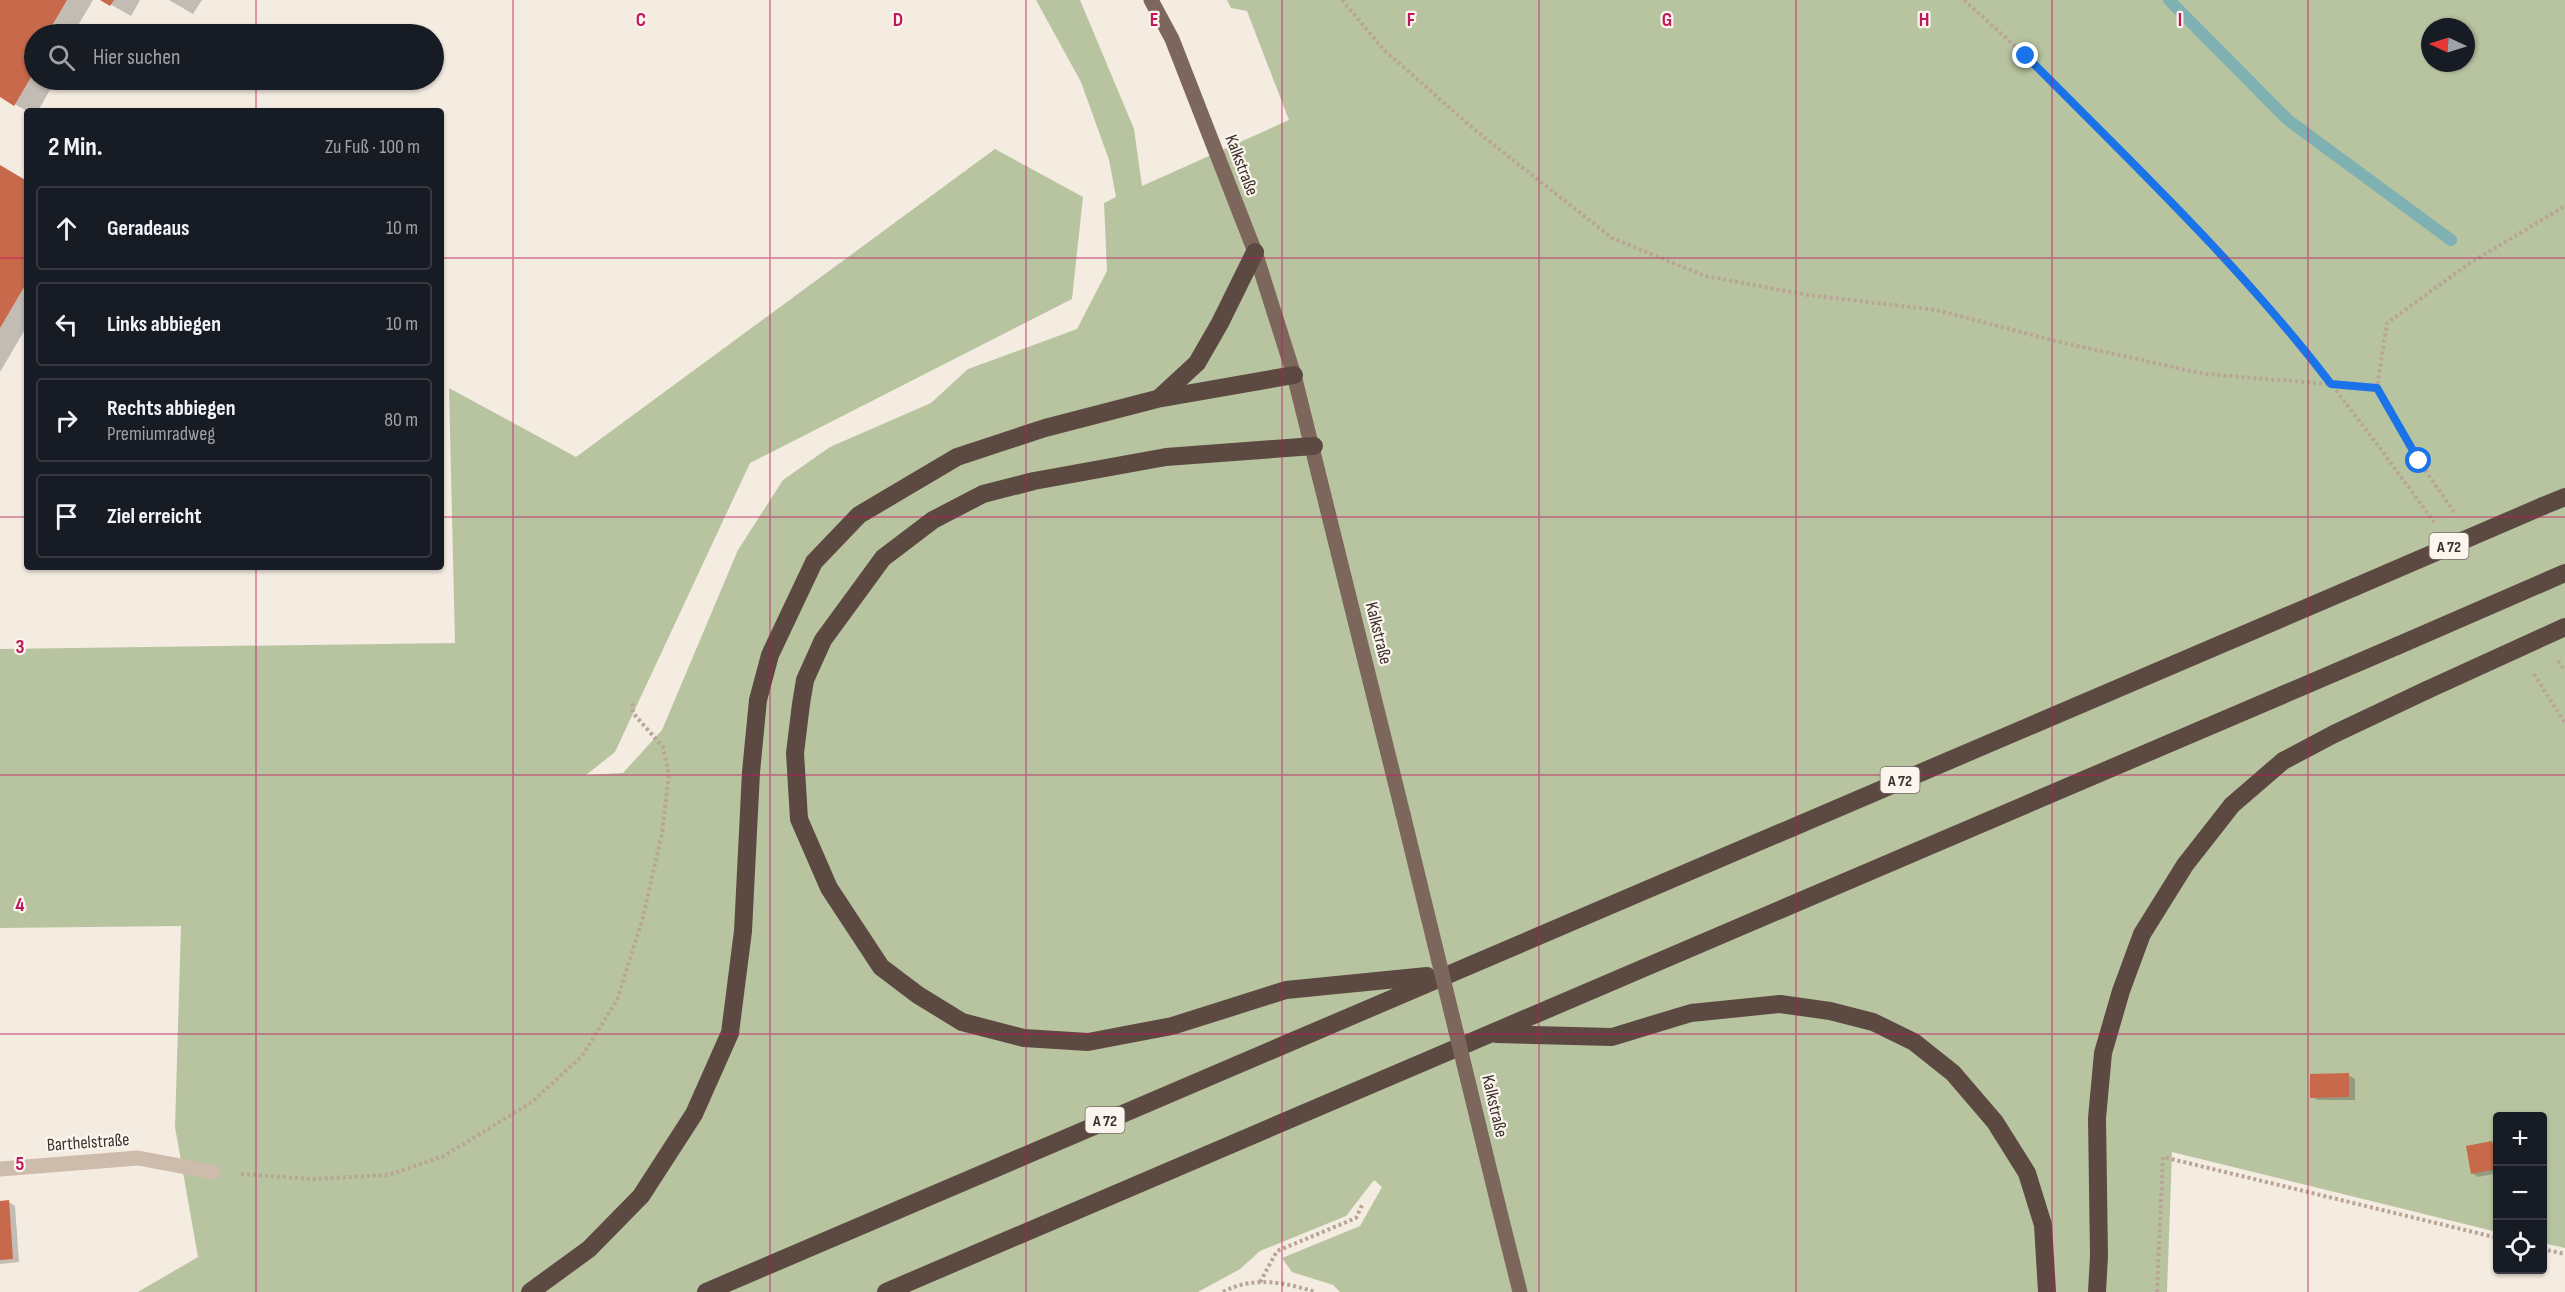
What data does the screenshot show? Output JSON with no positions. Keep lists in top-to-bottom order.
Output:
{
  "streets": {
    "highway": ["A 72"],
    "main road": ["Kalkstraße"],
    "street": ["Barthelstraße"]
  },
  "north": "left",
  "page": {
    "search": "Hier suchen",
    "heading": ["2 Min.", "Zu Fuß · 100 m"],
    "list": [
      ["Geradeaus", "10 m"],
      ["Links abbiegen", "10 m"],
      ["Rechts abbiegen", "Premiumradweg", "80 m"],
      "Ziel erreicht"
    ],
    "map_buttons": ["+", "−"]
  },
  "grid": {
    "columns": [
      "C",
      "D",
      "E",
      "F",
      "G",
      "H",
      "I"
    ],
    "rows": ["3", "4", "5"]
  }
}
